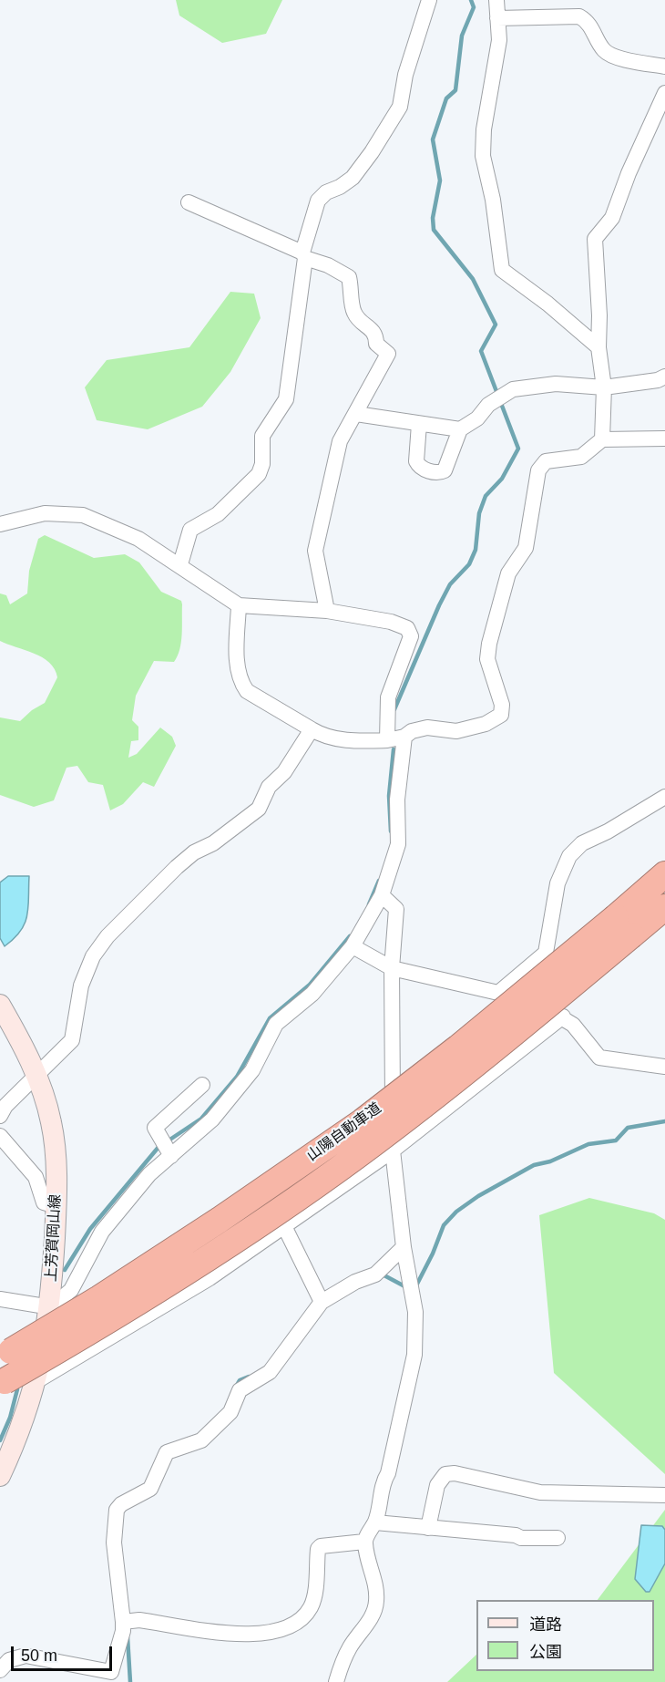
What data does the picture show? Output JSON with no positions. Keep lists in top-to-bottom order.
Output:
{
  "streets": {
    "highway": ["山陽自動車道"],
    "main road": ["上芳賀岡山線"]
  },
  "legend": ["道路", "公園"],
  "scale_bar": "50 m"
}
